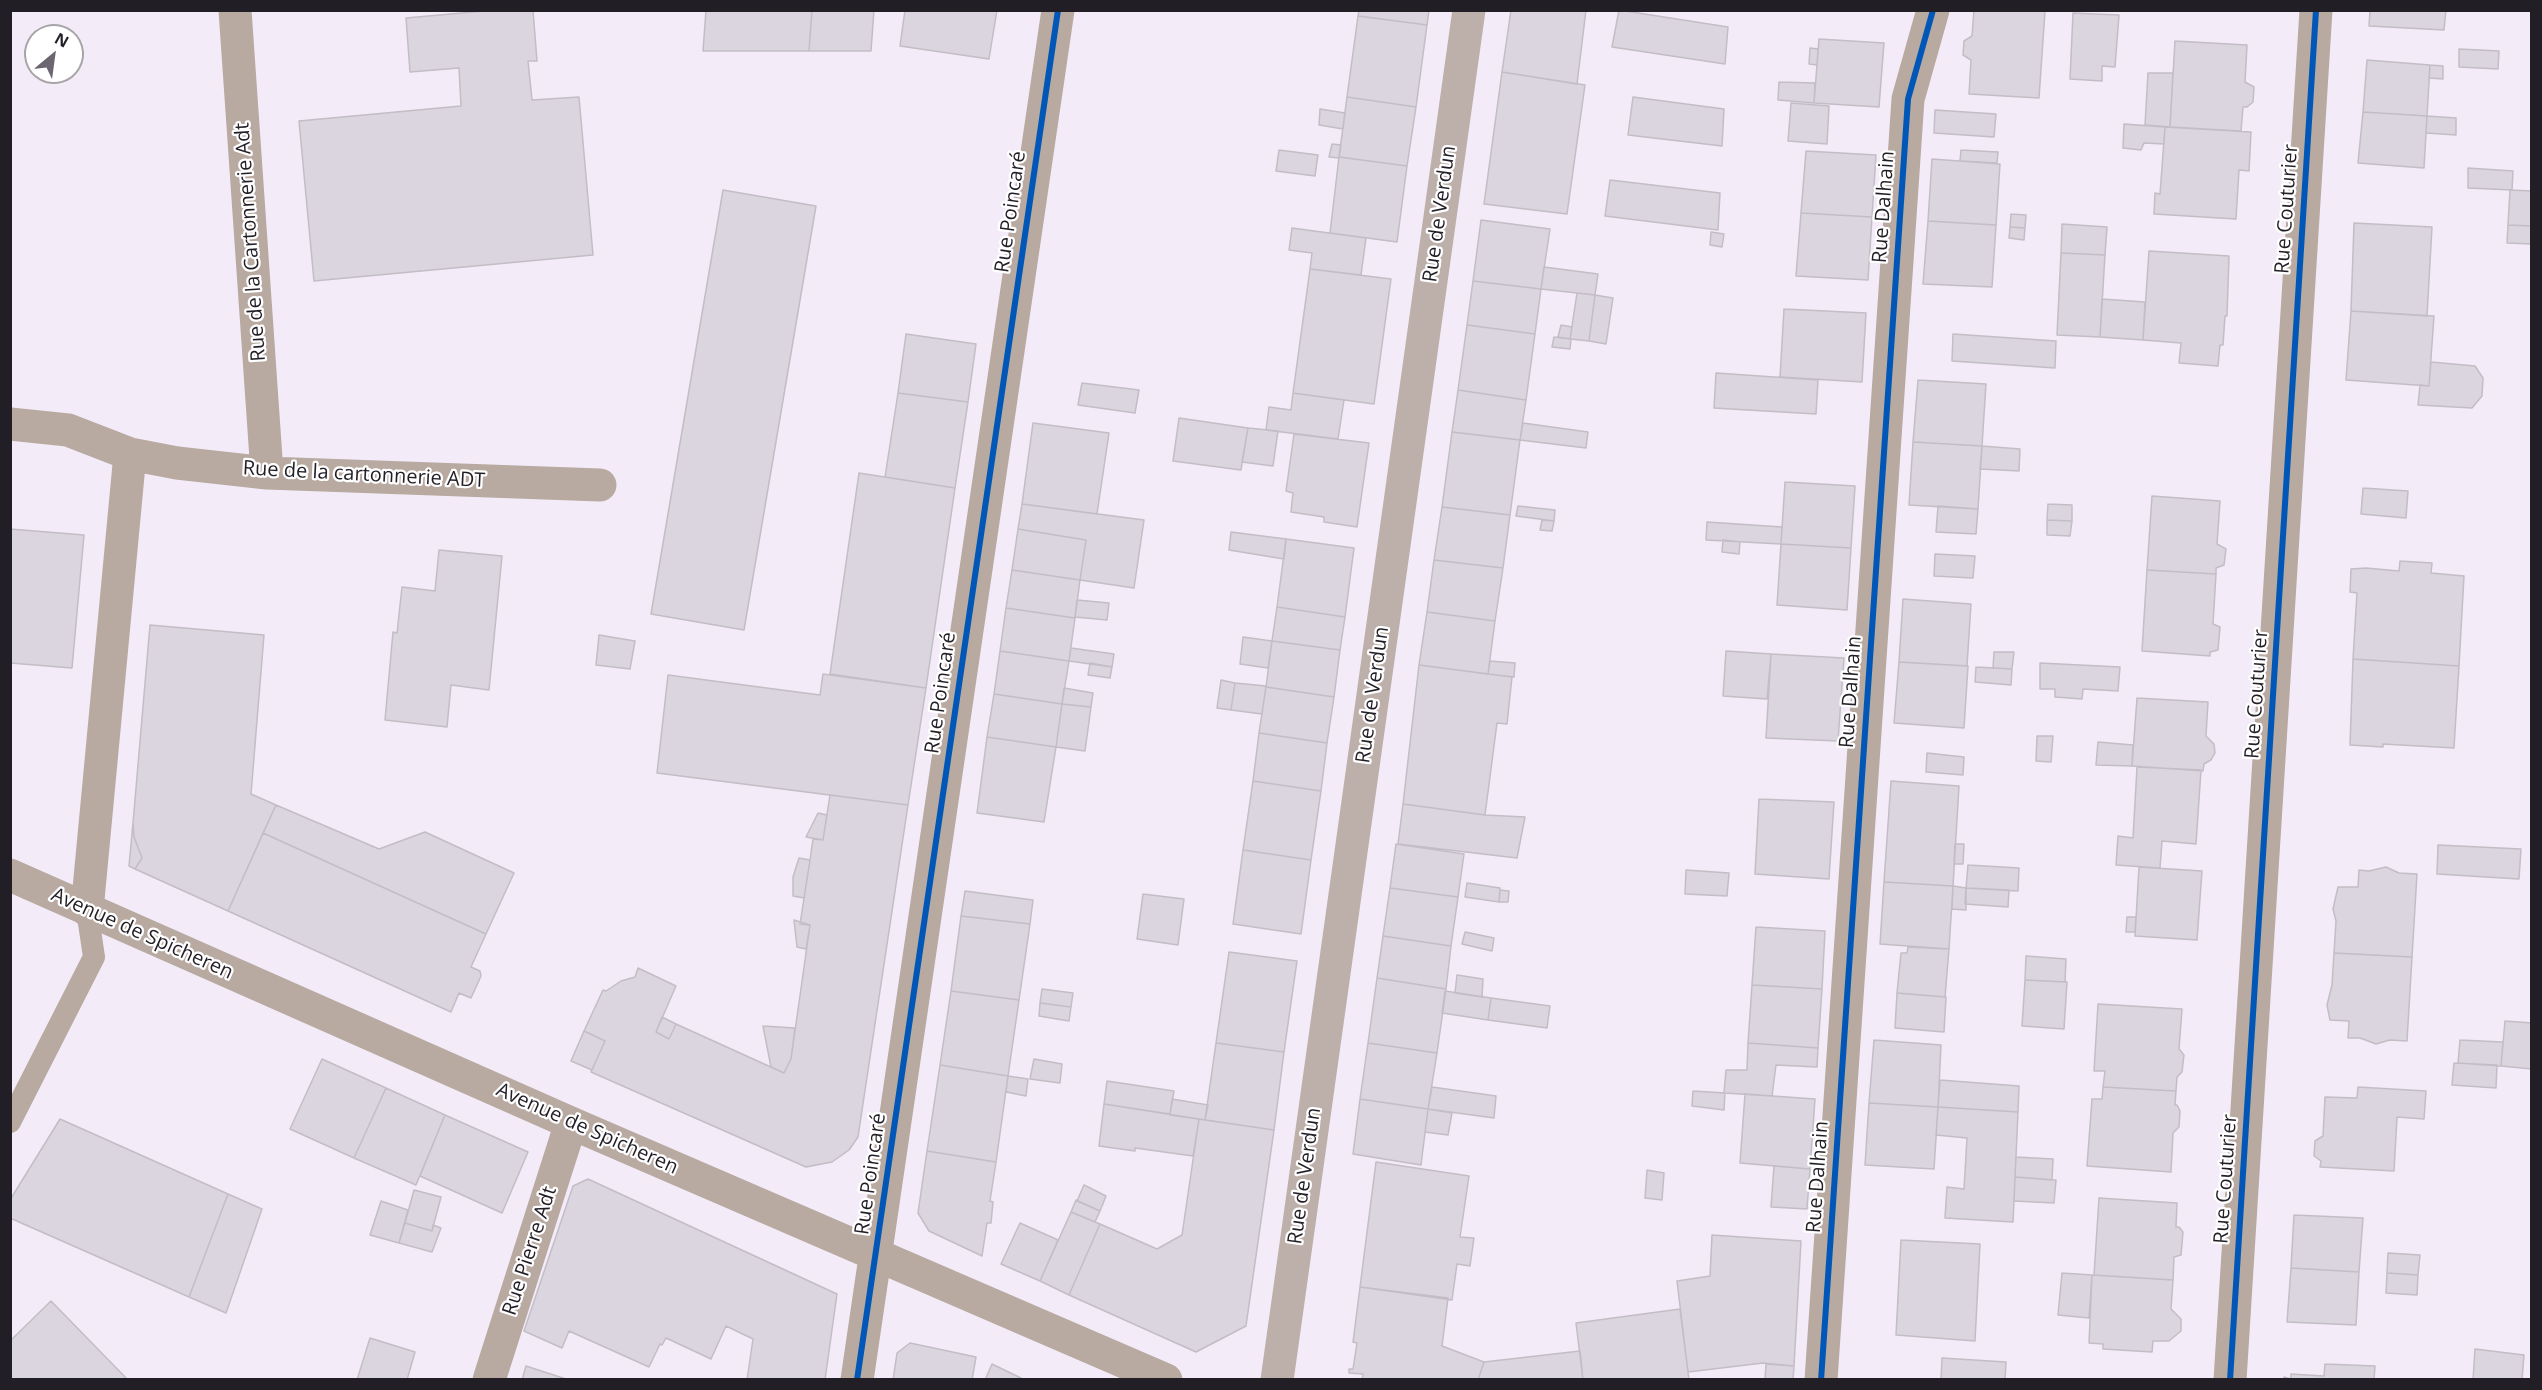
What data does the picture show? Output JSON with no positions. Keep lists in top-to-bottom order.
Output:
{
  "streets": {
    "main road": ["Rue de Verdun"],
    "street": [
      "Rue Dalhain",
      "Rue Couturier",
      "Rue Poincaré",
      "Rue de la Cartonnerie Adt",
      "Rue de la cartonnerie ADT",
      "Avenue de Spicheren",
      "Rue Pierre Adt"
    ]
  },
  "crossings": [
    ["Rue Poincaré", "Avenue de Spicheren"],
    ["Rue de la Cartonnerie Adt", "Rue de la cartonnerie ADT"],
    ["Avenue de Spicheren", "Rue Pierre Adt"]
  ],
  "north": "top right"
}
